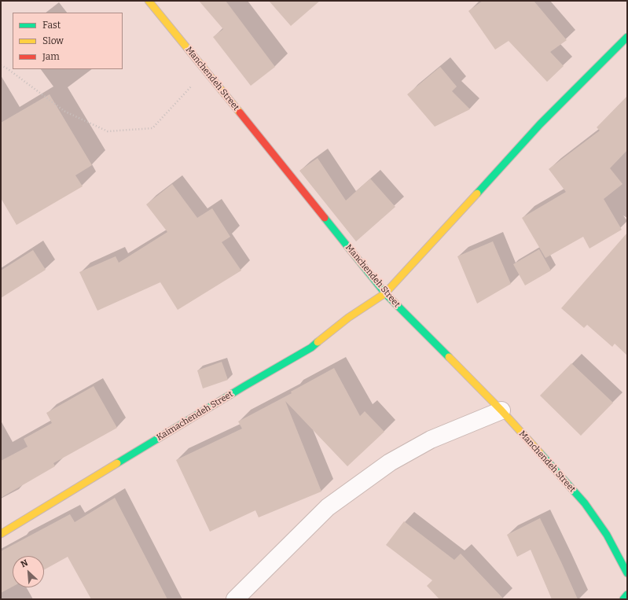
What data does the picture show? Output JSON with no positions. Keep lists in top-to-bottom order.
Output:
{
  "streets": {
    "street": ["Manchendeh Street", "Kaimachendeh Street"]
  },
  "crossings": [
    ["Manchendeh Street", "Kaimachendeh Street"]
  ],
  "legend": ["Fast", "Slow", "Jam"],
  "north": "top left"
}
